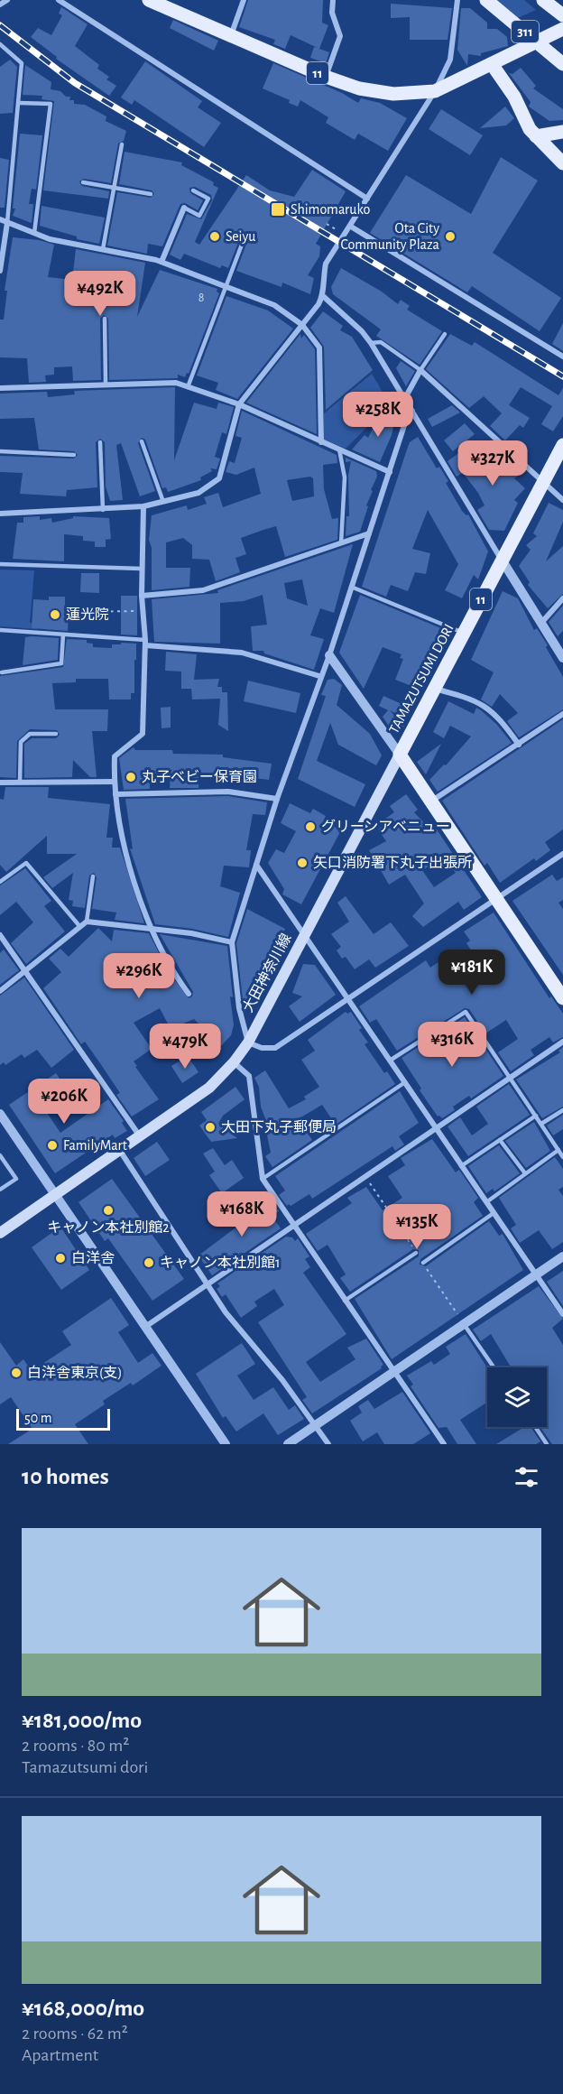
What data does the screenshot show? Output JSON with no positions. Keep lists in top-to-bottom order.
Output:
{
  "streets": {
    "main road": [
      "311",
      "11",
      "TAMAZUTSUMI DORI",
      "大田神奈川線"
    ]
  },
  "crossings": [
    ["311", "11"],
    ["TAMAZUTSUMI DORI", "大田神奈川線"]
  ],
  "places": {
    "transit": ["Shimomaruko"],
    "other": [
      "Seiyu",
      "Ota City Community Plaza",
      "蓮光院",
      "丸子ベビー保育園",
      "グリーンアベニュー",
      "矢口消防署下丸子出張所",
      "大田下丸子郵便局",
      "FamilyMart",
      "キャノン本社別館2",
      "白洋舎",
      "キャノン本社別館1",
      "白洋舎東京(支)"
    ]
  },
  "house_numbers": ["8"],
  "scale_bar": "50 m",
  "page": {
    "price": [
      "¥492K",
      "¥258K",
      "¥327K",
      "¥181K",
      "¥296K",
      "¥316K",
      "¥479K",
      "¥206K",
      "¥168K",
      "¥135K"
    ],
    "scale": "50 m",
    "heading": "10 homes",
    "list": [
      {
        "name": "¥181,000/mo",
        "note": "2 rooms · 80 m² · Tamazutsumi dori"
      },
      {
        "name": "¥168,000/mo",
        "note": "2 rooms · 62 m² · Apartment"
      }
    ]
  }
}
